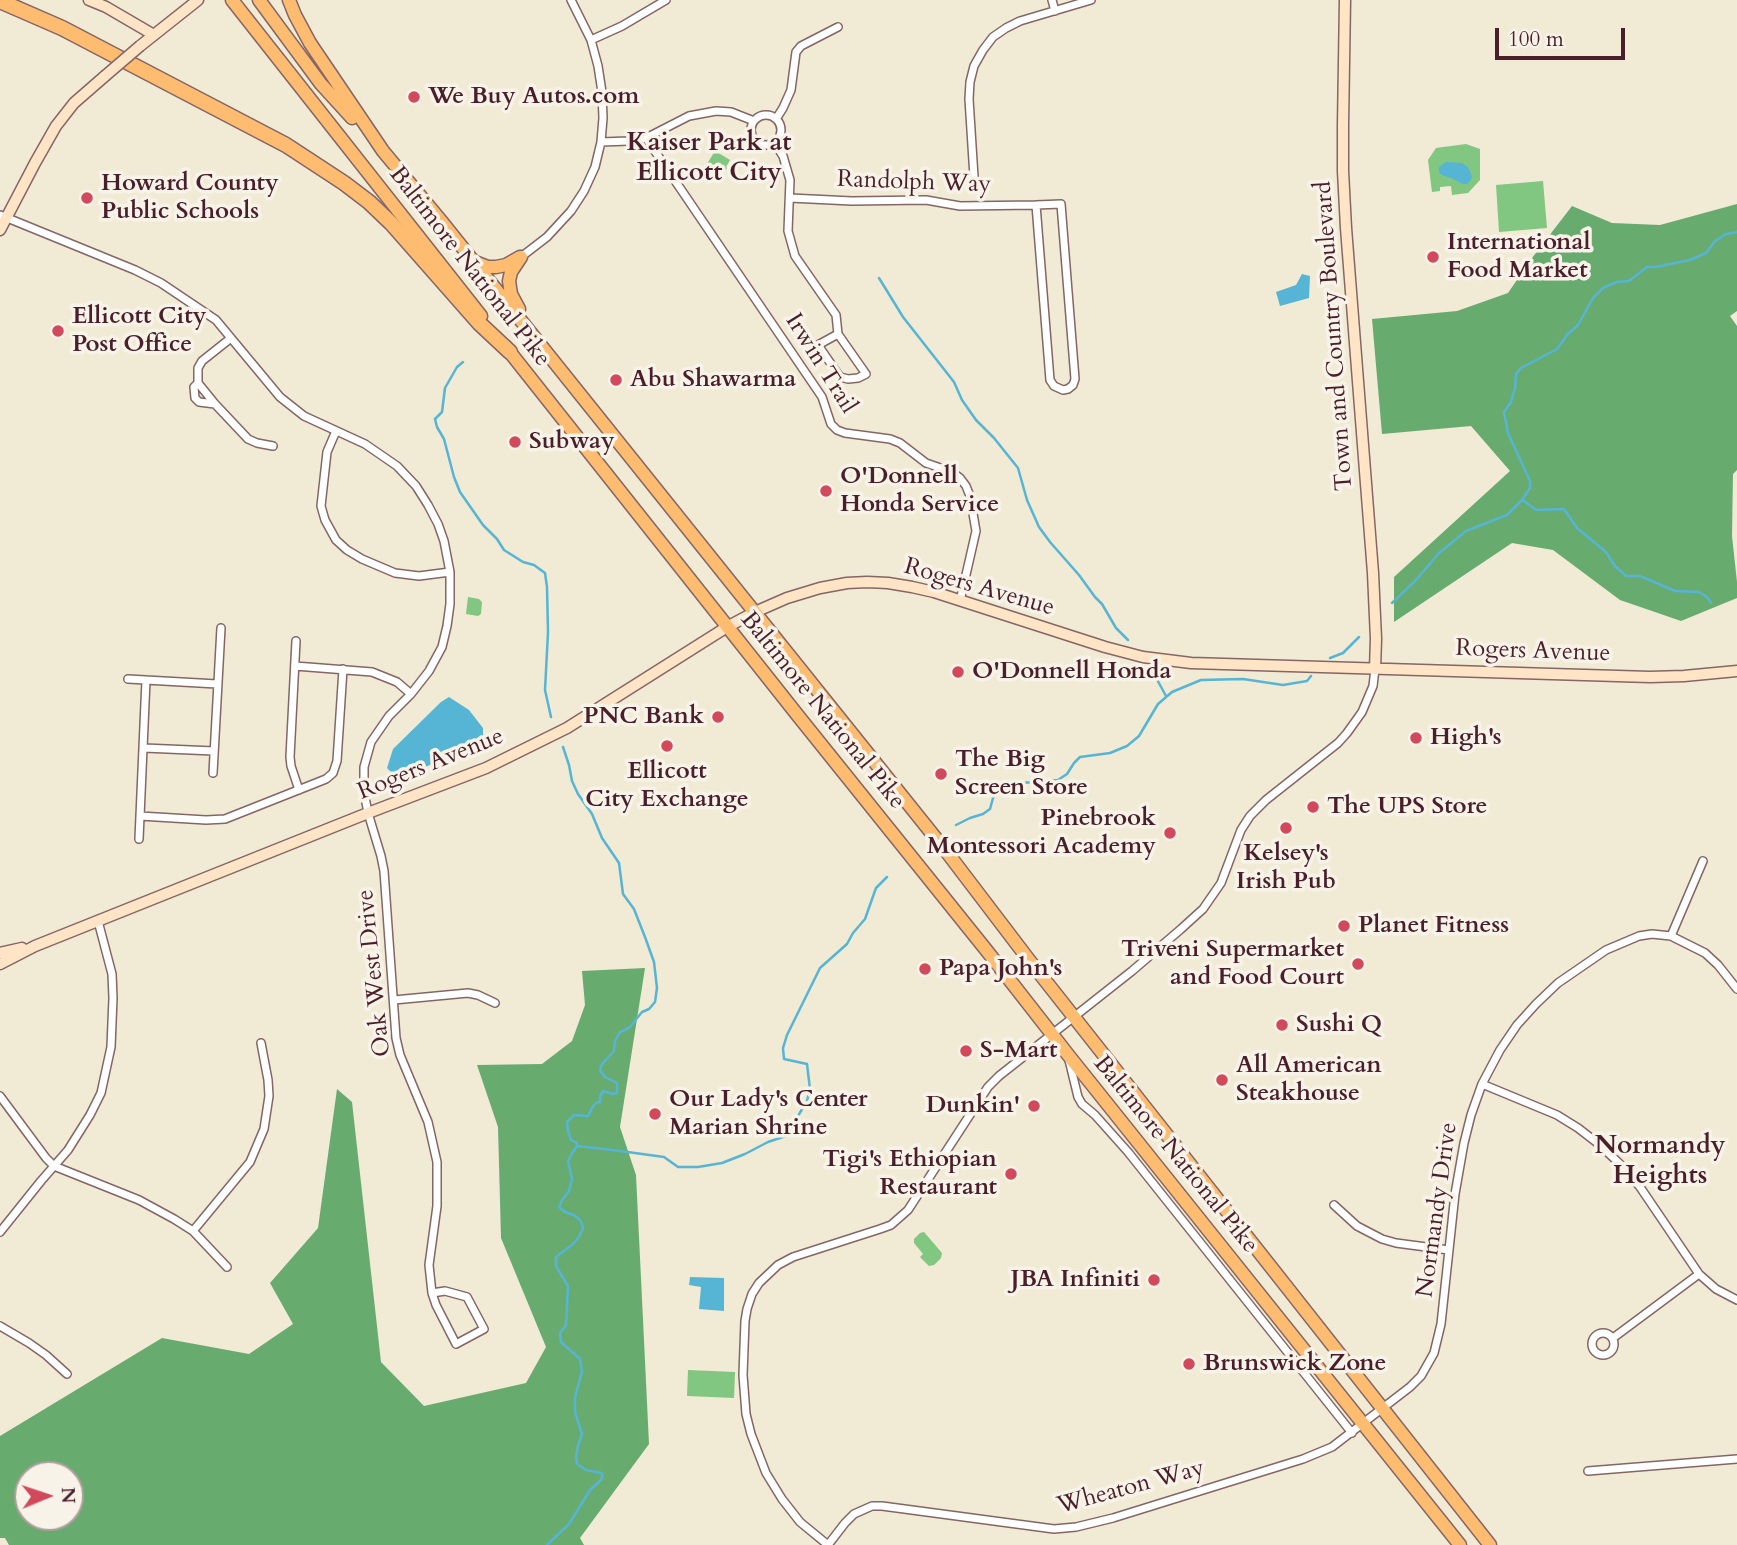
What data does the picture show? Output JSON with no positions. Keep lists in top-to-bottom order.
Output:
{
  "streets": {
    "main road": ["Baltimore National Pike", "Town and Country Boulevard", "Rogers Avenue"],
    "street": [
      "Randolph Way",
      "Irwin Trail",
      "Oak West Drive",
      "Normandy Drive",
      "Wheaton Way"
    ]
  },
  "crossings": [
    ["Baltimore National Pike", "Rogers Avenue"],
    ["Baltimore National Pike", "Normandy Drive"],
    ["Baltimore National Pike", "Wheaton Way"],
    ["Town and Country Boulevard", "Rogers Avenue"],
    ["Irwin Trail", "Rogers Avenue"],
    ["Rogers Avenue", "Oak West Drive"],
    ["Normandy Drive", "Wheaton Way"]
  ],
  "districts": ["Kaiser Park at Ellicott City", "Normandy Heights"],
  "places": [
    "We Buy Autos.com",
    "Howard County Public Schools",
    "International Food Market",
    "Ellicott City Post Office",
    "Abu Shawarma",
    "Subway",
    "O'Donnell Honda Service",
    "O'Donnell Honda",
    "PNC Bank",
    "High's",
    "Ellicott City Exchange",
    "The Big Screen Store",
    "The UPS Store",
    "Kelsey's Irish Pub",
    "Pinebrook Montessori Academy",
    "Planet Fitness",
    "Triveni Supermarket and Food Court",
    "Papa John's",
    "Sushi Q",
    "S-Mart",
    "All American Steakhouse",
    "Dunkin'",
    "Our Lady's Center Marian Shrine",
    "Tigi's Ethiopian Restaurant",
    "JBA Infiniti",
    "Brunswick Zone"
  ],
  "scale_bar": "100 m",
  "north": "right"
}
